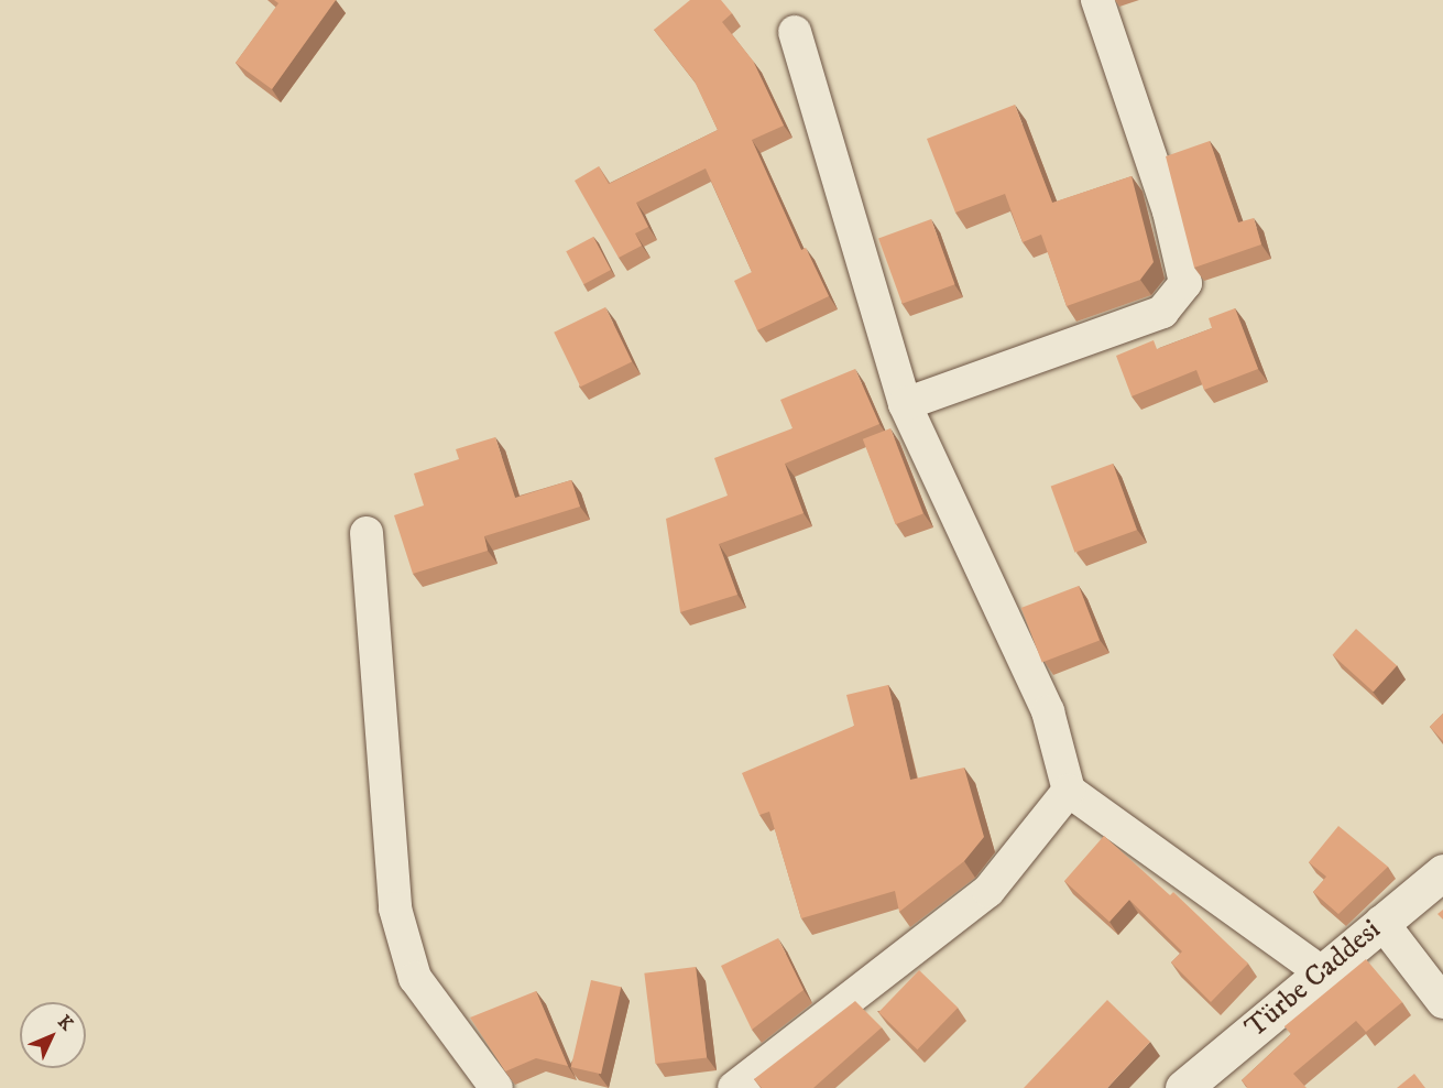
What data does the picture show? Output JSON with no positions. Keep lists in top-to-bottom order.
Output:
{
  "streets": {
    "street": ["Türbe Caddesi"]
  },
  "north": "top right"
}
